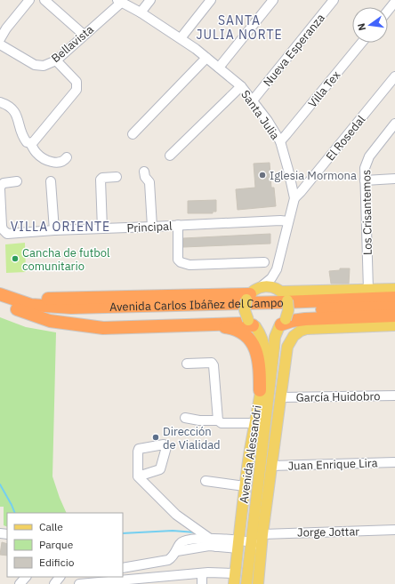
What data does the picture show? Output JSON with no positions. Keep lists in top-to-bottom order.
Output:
{
  "streets": {
    "highway": ["Avenida Carlos Ibáñez del Campo"],
    "main road": ["Avenida Alessandri"],
    "street": [
      "Bellavista",
      "Nueva Esperanza",
      "Villa Tex",
      "Santa Julia",
      "El Rosedal",
      "Los Crisantemos",
      "Principal",
      "García Huidobro",
      "Juan Enrique Lira",
      "Jorge Jottar"
    ]
  },
  "crossings": [
    ["Bellavista", "Santa Julia"],
    ["Nueva Esperanza", "Santa Julia"],
    ["Villa Tex", "Santa Julia"],
    ["Santa Julia", "El Rosedal"],
    ["Santa Julia", "Principal"],
    ["Santa Julia", "Avenida Carlos Ibáñez del Campo"],
    ["Santa Julia", "Avenida Alessandri"],
    ["Los Crisantemos", "Avenida Carlos Ibáñez del Campo"],
    ["Avenida Carlos Ibáñez del Campo", "Avenida Alessandri"],
    ["García Huidobro", "Avenida Alessandri"],
    ["Avenida Alessandri", "Juan Enrique Lira"],
    ["Avenida Alessandri", "Jorge Jottar"]
  ],
  "districts": ["SANTA JULIA NORTE", "VILLA ORIENTE"],
  "places": ["Iglesia Mormona", "Cancha de futbol comunitario", "Dirección de Vialidad"],
  "legend": ["Calle", "Parque", "Edificio"],
  "north": "left"
}
